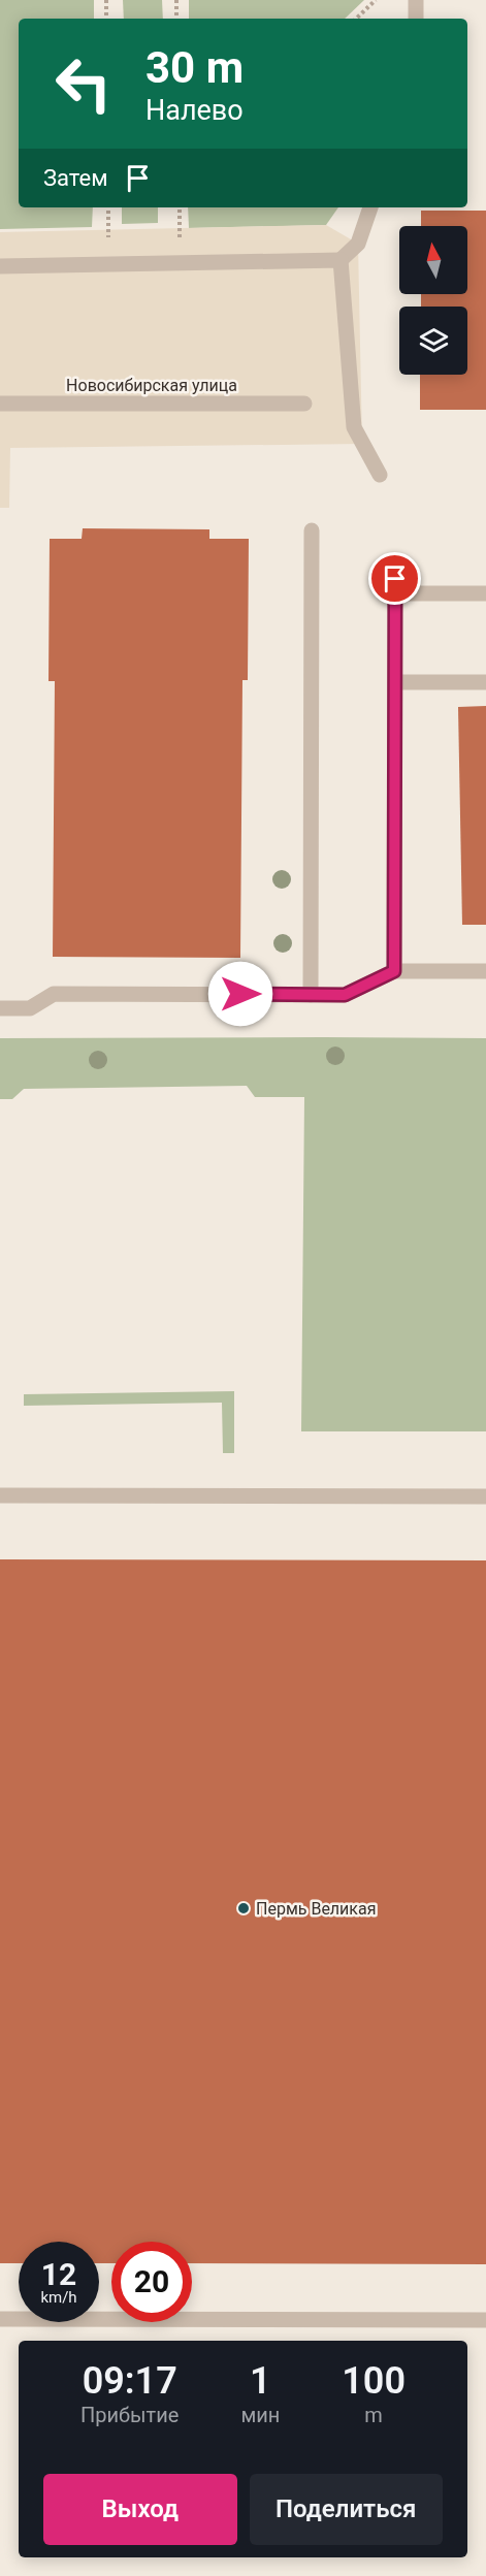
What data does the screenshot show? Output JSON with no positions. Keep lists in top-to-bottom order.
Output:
{
  "streets": {
    "lane": ["Новосибирская улица"]
  },
  "places": ["Пермь Великая"],
  "north": "top",
  "page": {
    "turn": ["30 m", "Налево"],
    "then": "Затем",
    "speed": "12 km/h",
    "limit": "20",
    "eta": [
      "09:17",
      "Прибытие",
      "1",
      "мин",
      "100",
      "m"
    ],
    "buttons": ["Выход", "Поделиться"]
  }
}
